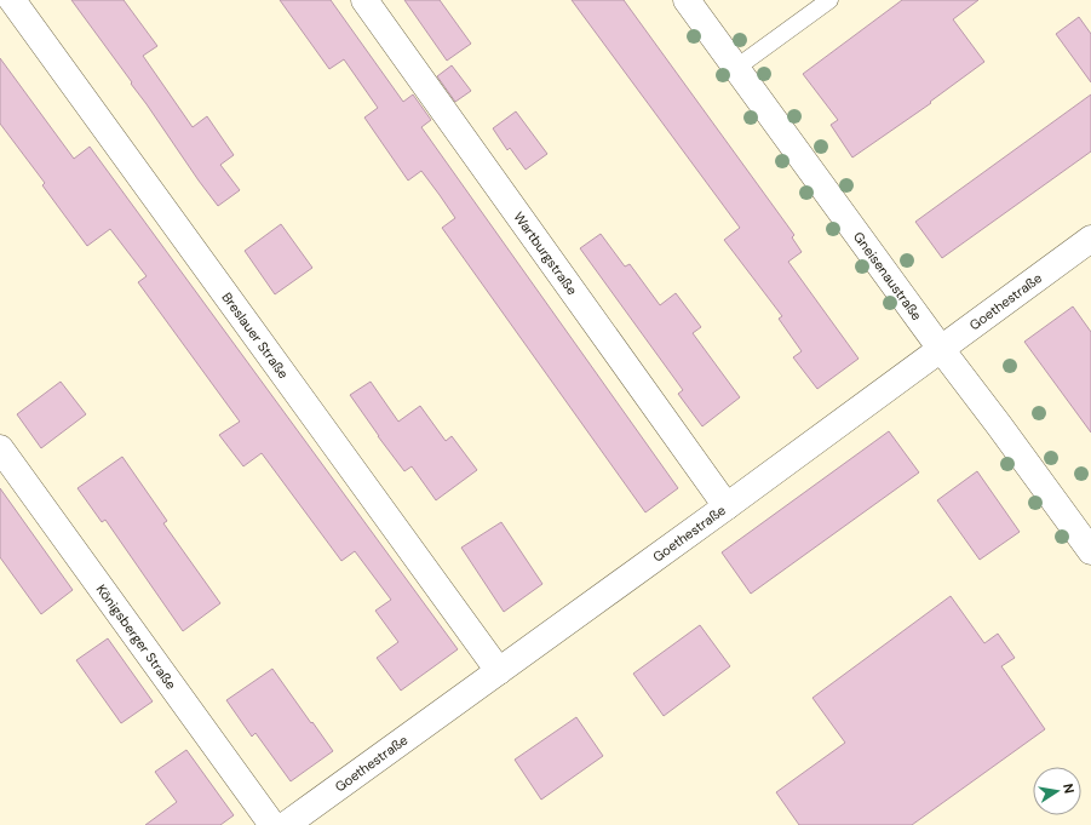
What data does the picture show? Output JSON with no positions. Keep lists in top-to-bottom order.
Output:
{
  "streets": {
    "street": [
      "Wartburgstraße",
      "Gneisenaustraße",
      "Goethestraße",
      "Breslauer Straße",
      "Königsberger Straße"
    ]
  },
  "crossings": [
    ["Wartburgstraße", "Goethestraße"],
    ["Gneisenaustraße", "Goethestraße"],
    ["Goethestraße", "Breslauer Straße"]
  ],
  "north": "right"
}
